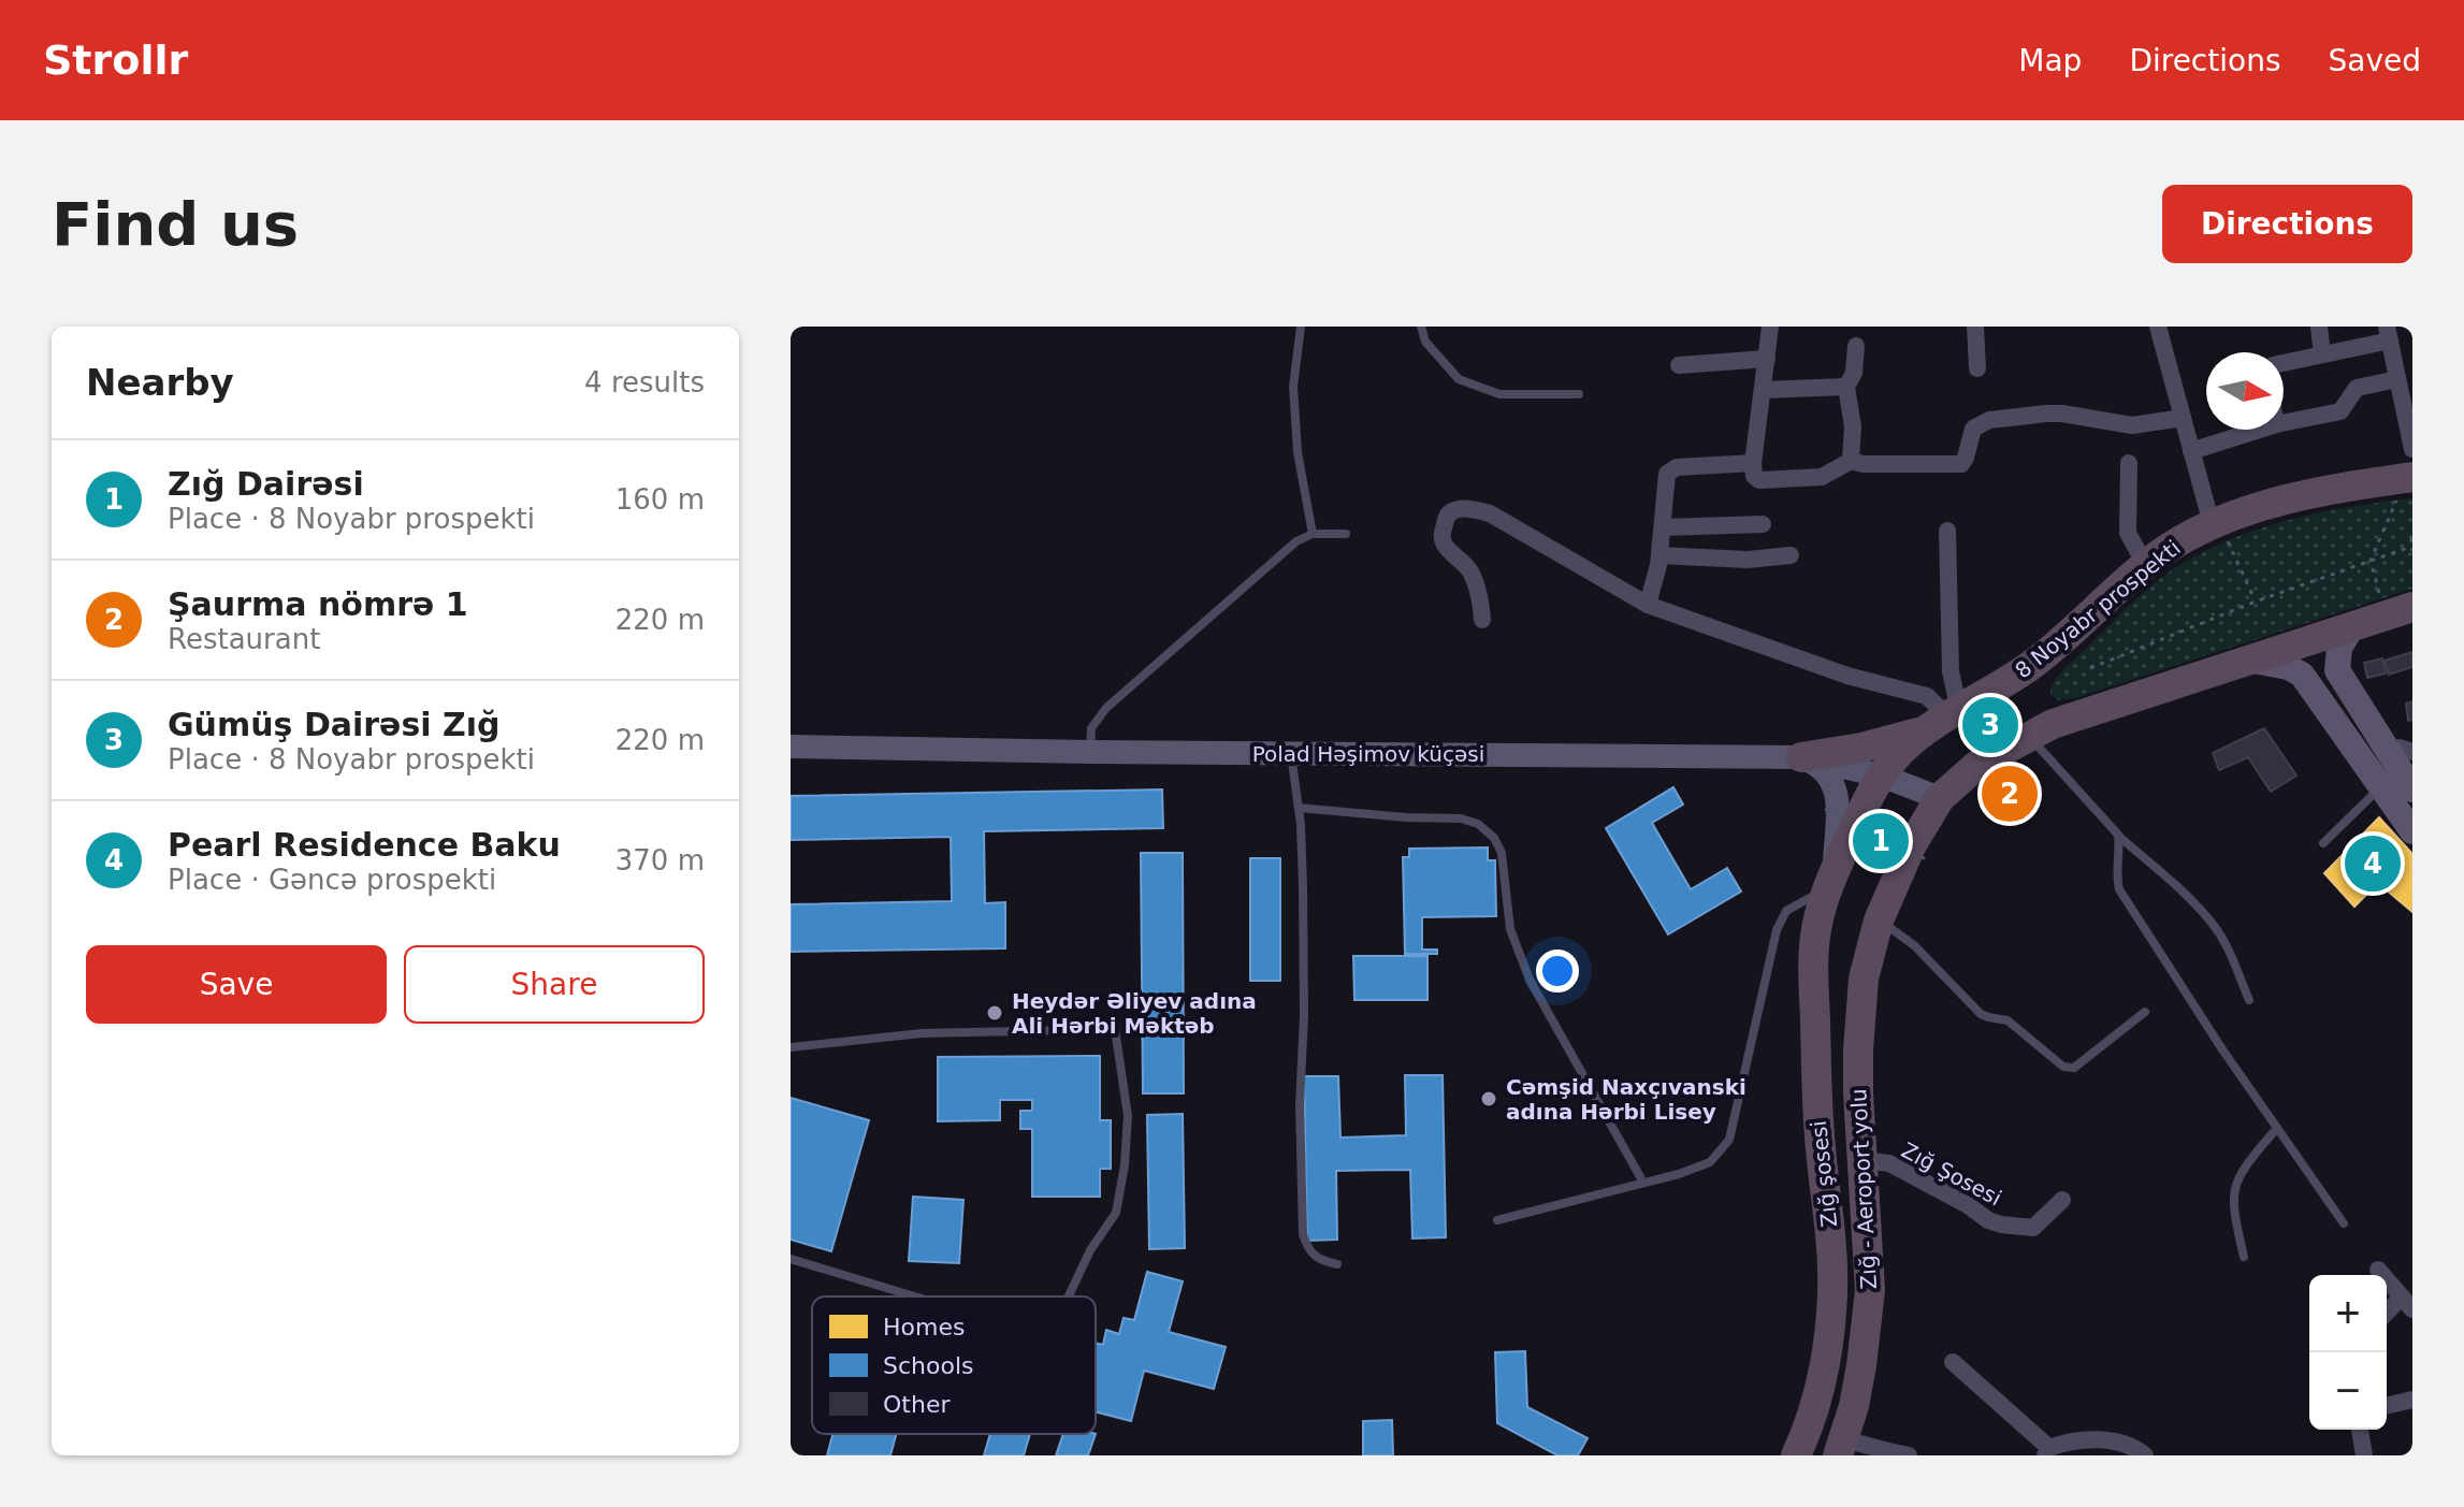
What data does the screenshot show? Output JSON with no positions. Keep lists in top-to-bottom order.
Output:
{
  "streets": {
    "highway": ["8 Noyabr prospekti", "Zığ şosesi", "Zığ - Aeroport yolu"],
    "street": ["Polad Həşimov küçəsi", "Zığ Şosesi"]
  },
  "crossings": [
    ["8 Noyabr prospekti", "Polad Həşimov küçəsi"],
    ["8 Noyabr prospekti", "Zığ şosesi"],
    ["Zığ Şosesi", "Zığ - Aeroport yolu"]
  ],
  "places": ["Heydər Əliyev adına Ali Hərbi Məktəb", "Cəmşid Naxçıvanski adına Hərbi Lisey"],
  "legend": ["Homes", "Schools", "Other"],
  "north": "right",
  "page": {
    "header": "Strollr",
    "nav": ["Map", "Directions", "Saved"],
    "buttons": [
      "Directions",
      ["Save", "Share"]
    ],
    "title": "Find us",
    "heading": ["Nearby", "4 results"],
    "list": [
      {
        "mark": "1",
        "name": "Zığ Dairəsi",
        "note": "Place · 8 Noyabr prospekti",
        "value": "160 m"
      },
      {
        "mark": "2",
        "name": "Şaurma nömrә 1",
        "note": "Restaurant",
        "value": "220 m"
      },
      {
        "mark": "3",
        "name": "Gümüş Dairəsi Zığ",
        "note": "Place · 8 Noyabr prospekti",
        "value": "220 m"
      },
      {
        "mark": "4",
        "name": "Pearl Residence Baku",
        "note": "Place · Gəncə prospekti",
        "value": "370 m"
      }
    ],
    "pins": [
      "3",
      "2",
      "1",
      "4"
    ],
    "map_buttons": ["+", "−"]
  }
}
